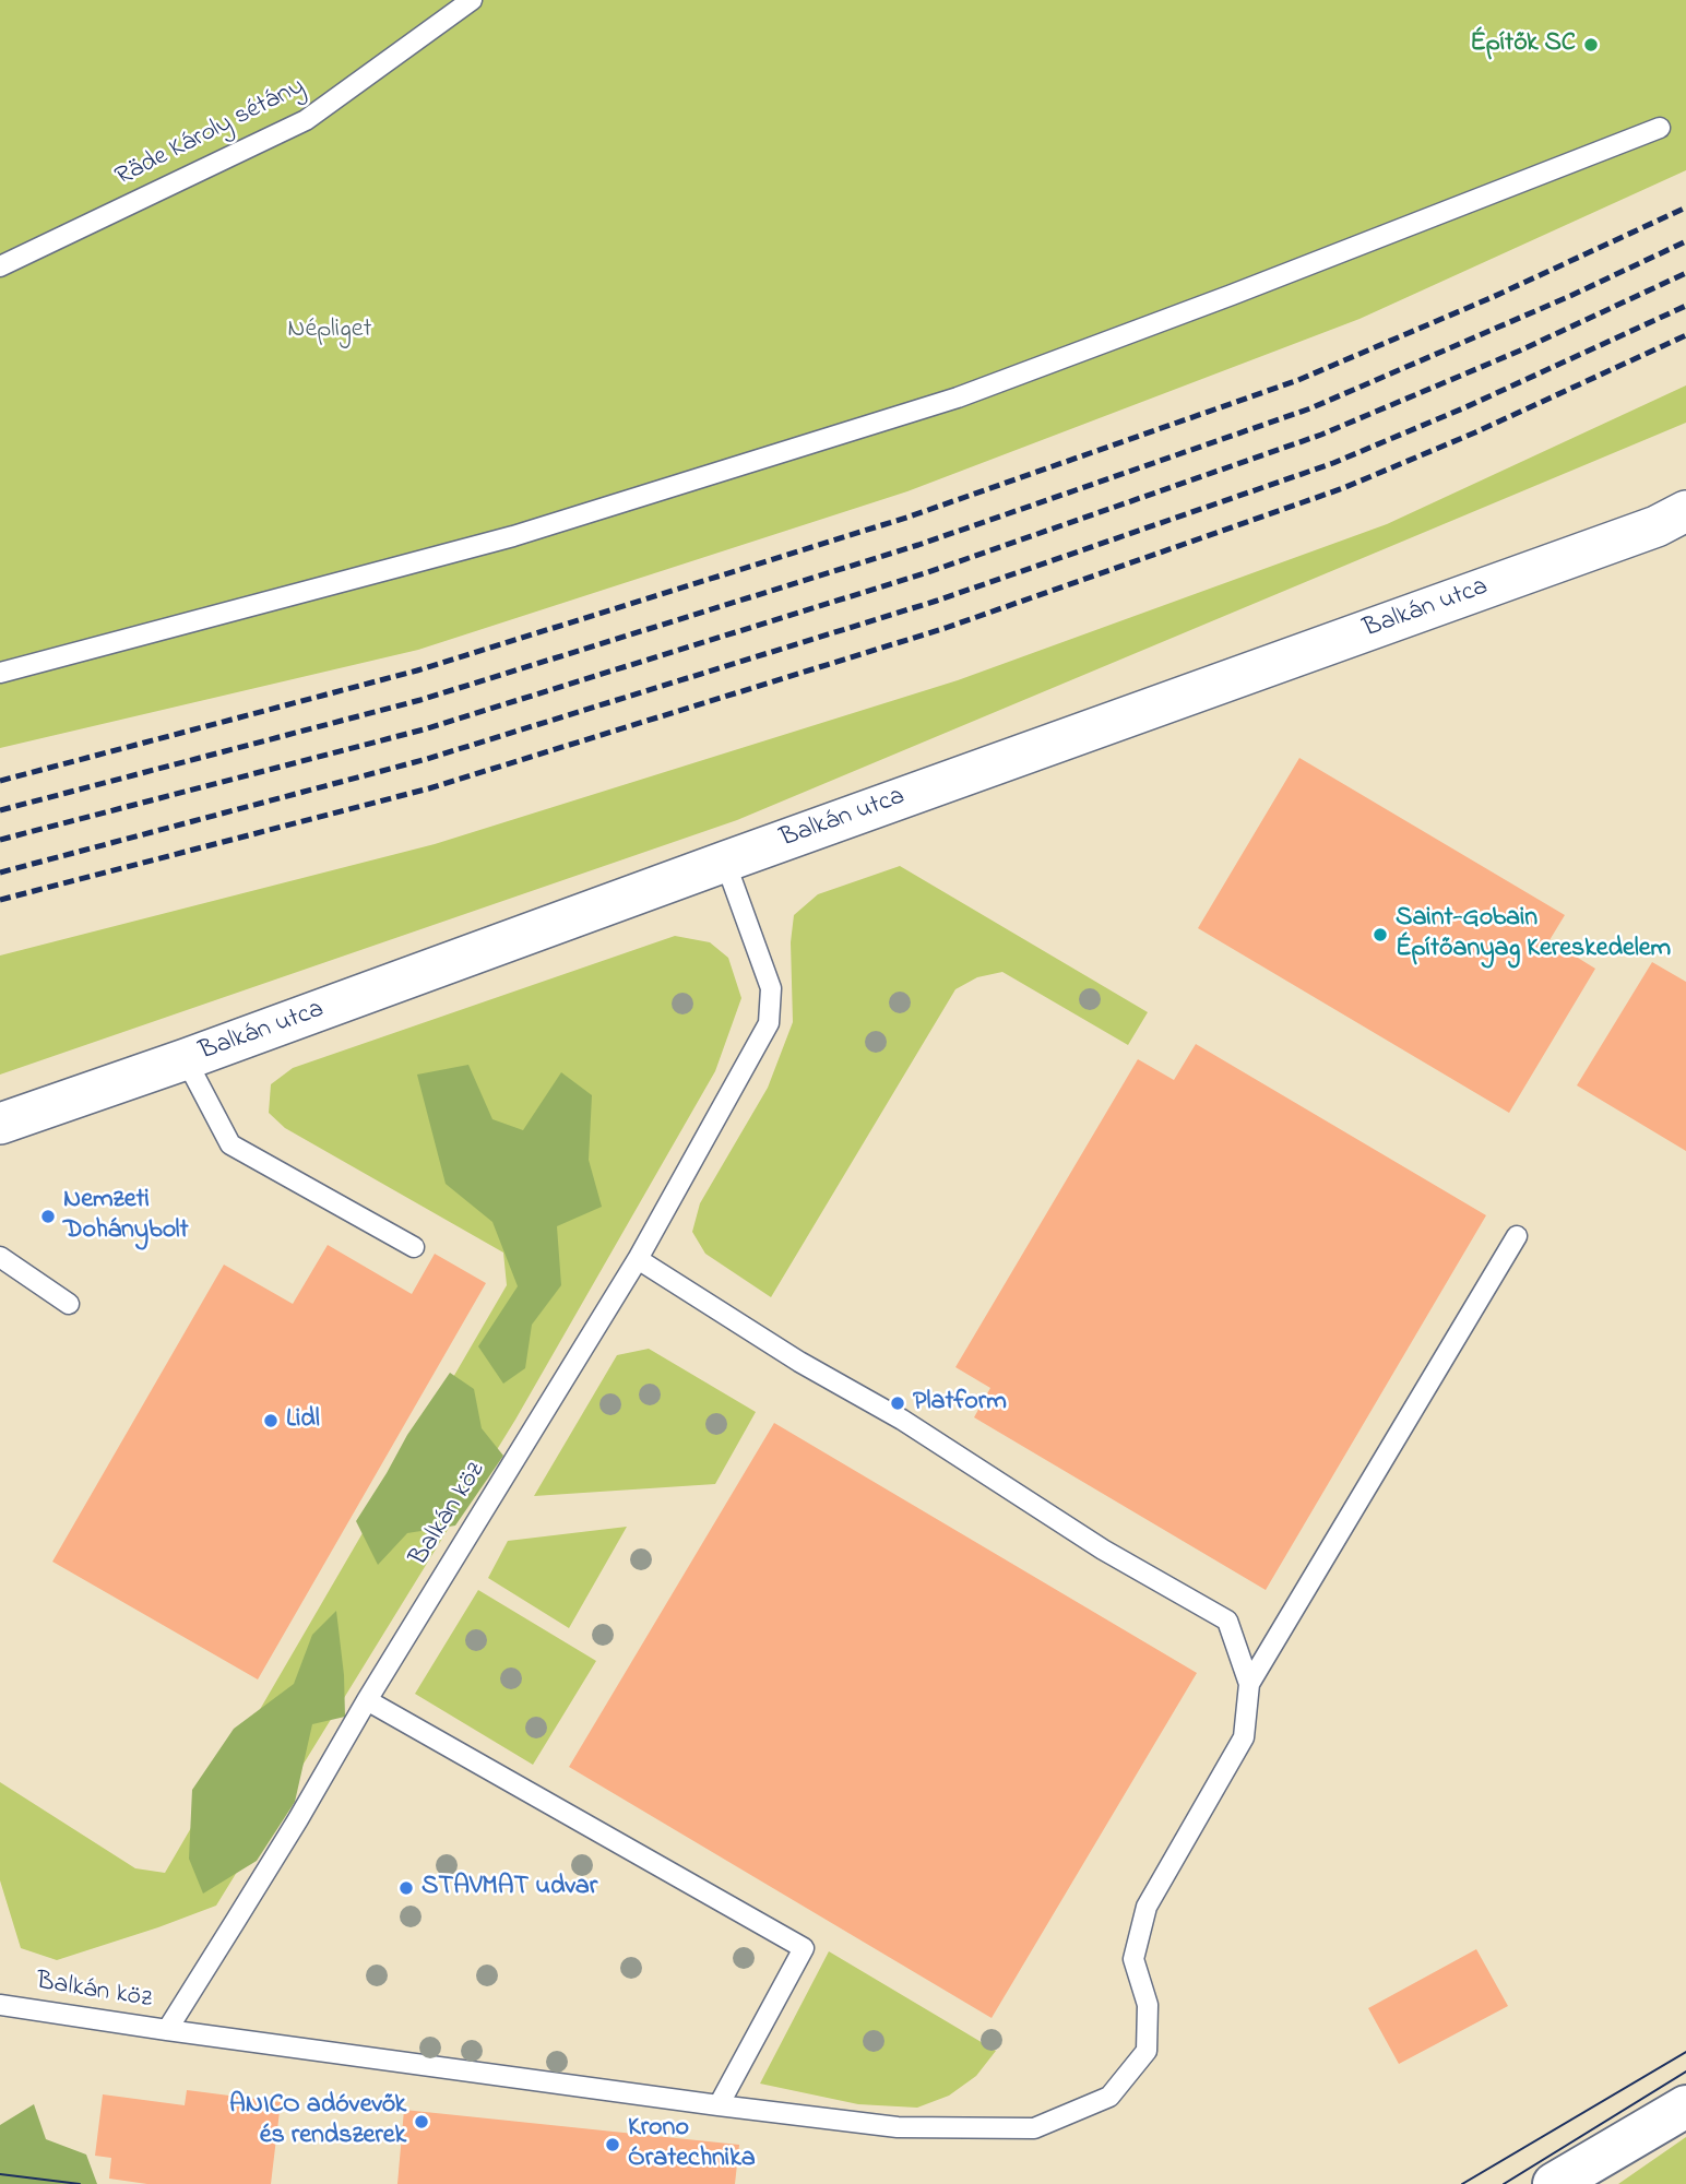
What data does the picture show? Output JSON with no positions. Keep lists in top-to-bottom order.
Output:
{
  "streets": {
    "street": ["Balkán utca"],
    "lane": ["Räde Károly sétány", "Balkán köz"]
  },
  "crossings": [
    ["Balkán utca", "Balkán köz"]
  ],
  "parks": ["Népliget"],
  "places": [
    "Építők SC",
    "Saint-Gobain Építőanyag Kereskedelem",
    "Nemzeti Dohánybolt",
    "Platform",
    "Lidl",
    "STAVMAT udvar",
    "ANICO adóvevők és rendszerek",
    "Krono Óratechnika"
  ]
}
